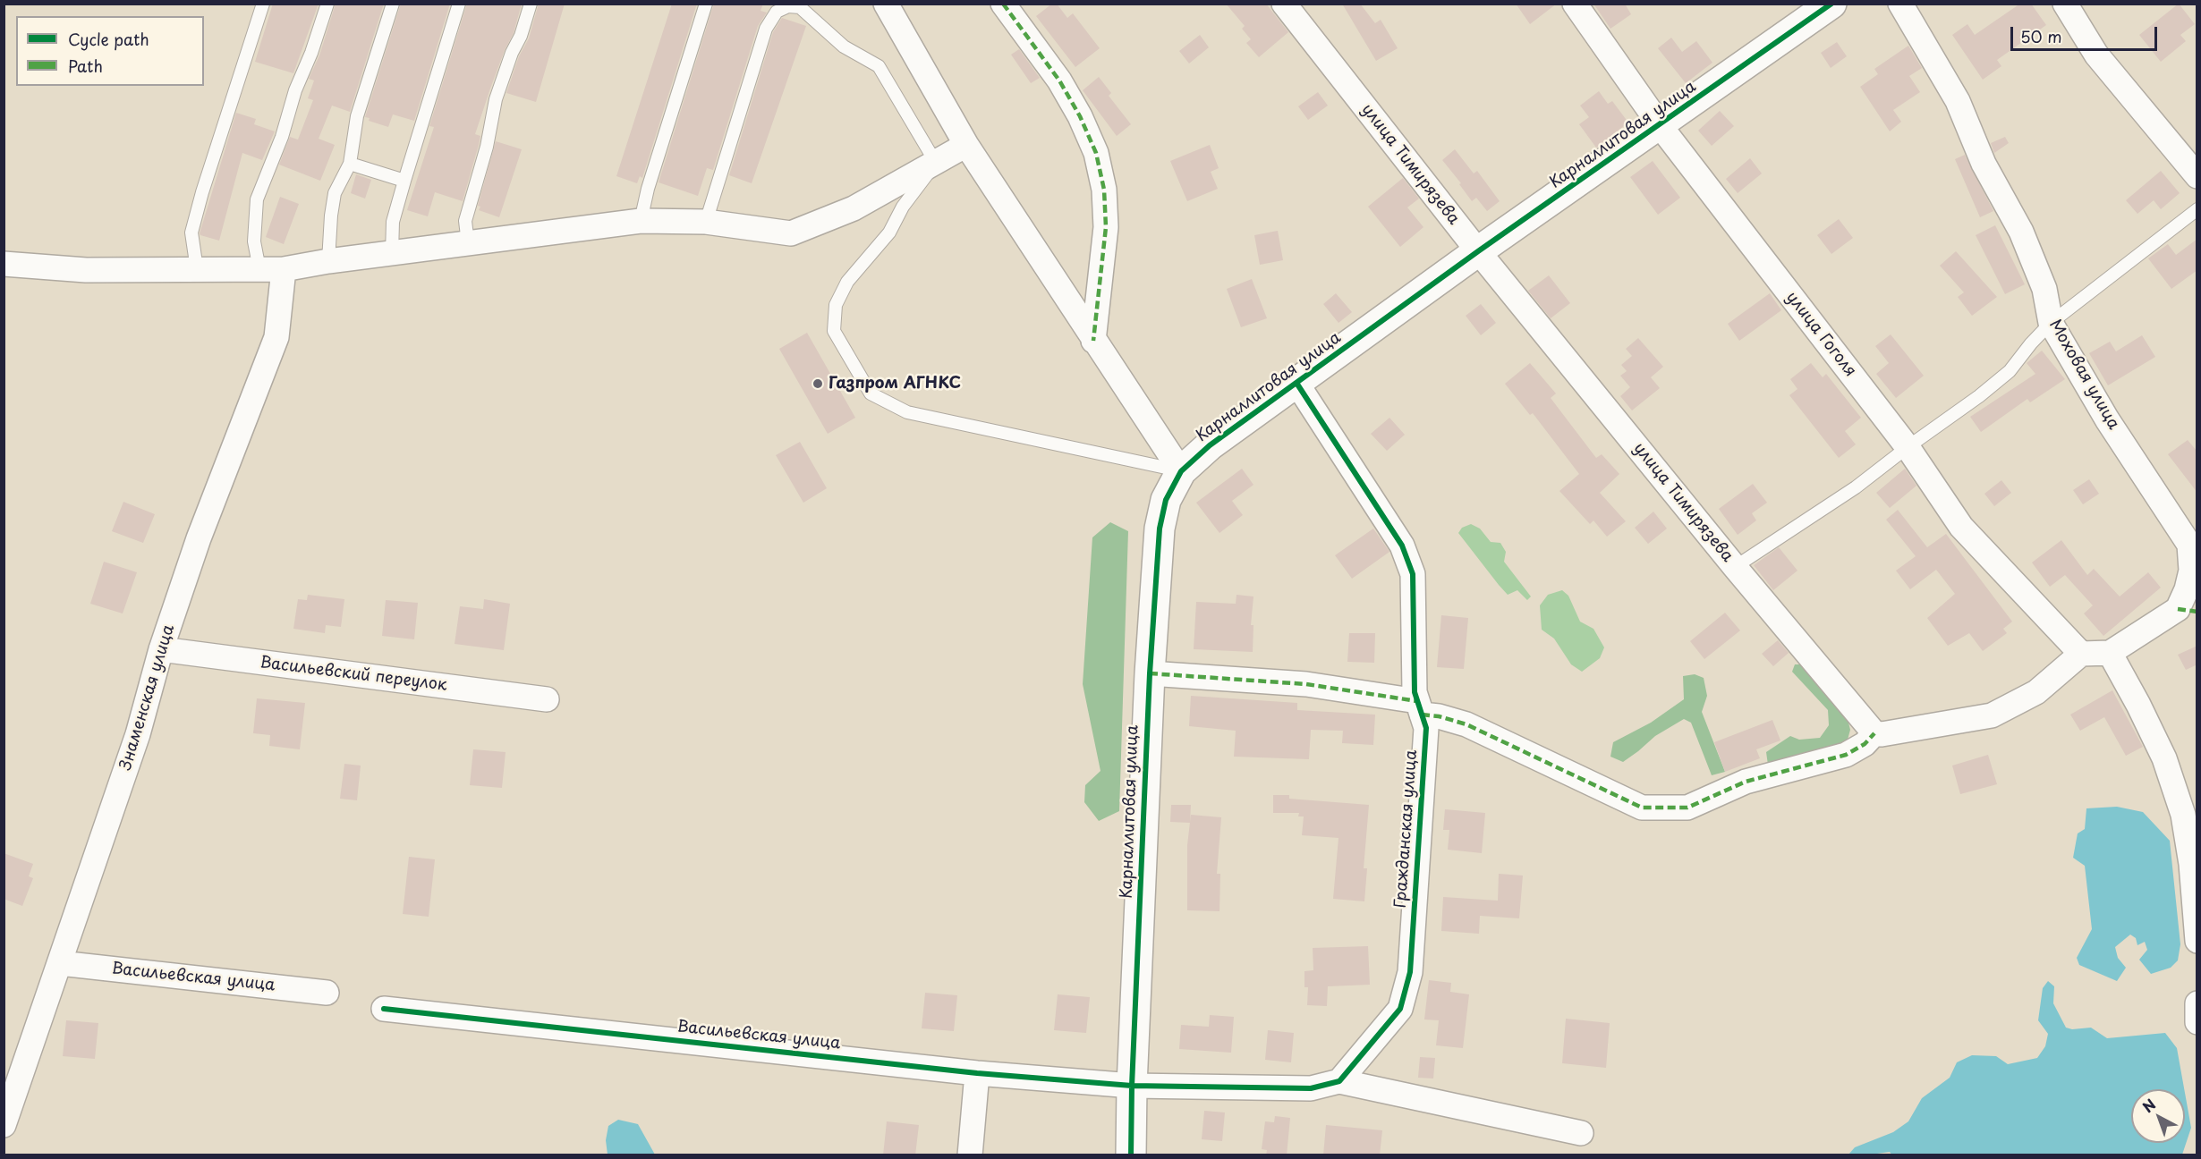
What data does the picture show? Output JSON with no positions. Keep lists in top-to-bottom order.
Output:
{
  "streets": {
    "street": [
      "Карналлитовая улица",
      "улица Тимирязева",
      "улица Гоголя",
      "Моховая улица",
      "Васильевский переулок",
      "Знаменская улица",
      "Гражданская улица",
      "Васильевская улица"
    ]
  },
  "crossings": [
    ["Карналлитовая улица", "улица Тимирязева"],
    ["Карналлитовая улица", "улица Гоголя"],
    ["Карналлитовая улица", "Гражданская улица"],
    ["Карналлитовая улица", "Васильевская улица"],
    ["Васильевский переулок", "Знаменская улица"],
    ["Знаменская улица", "Васильевская улица"]
  ],
  "places": ["Газпром АГНКС"],
  "legend": ["Cycle path", "Path"],
  "scale_bar": "50 m",
  "north": "top left"
}
